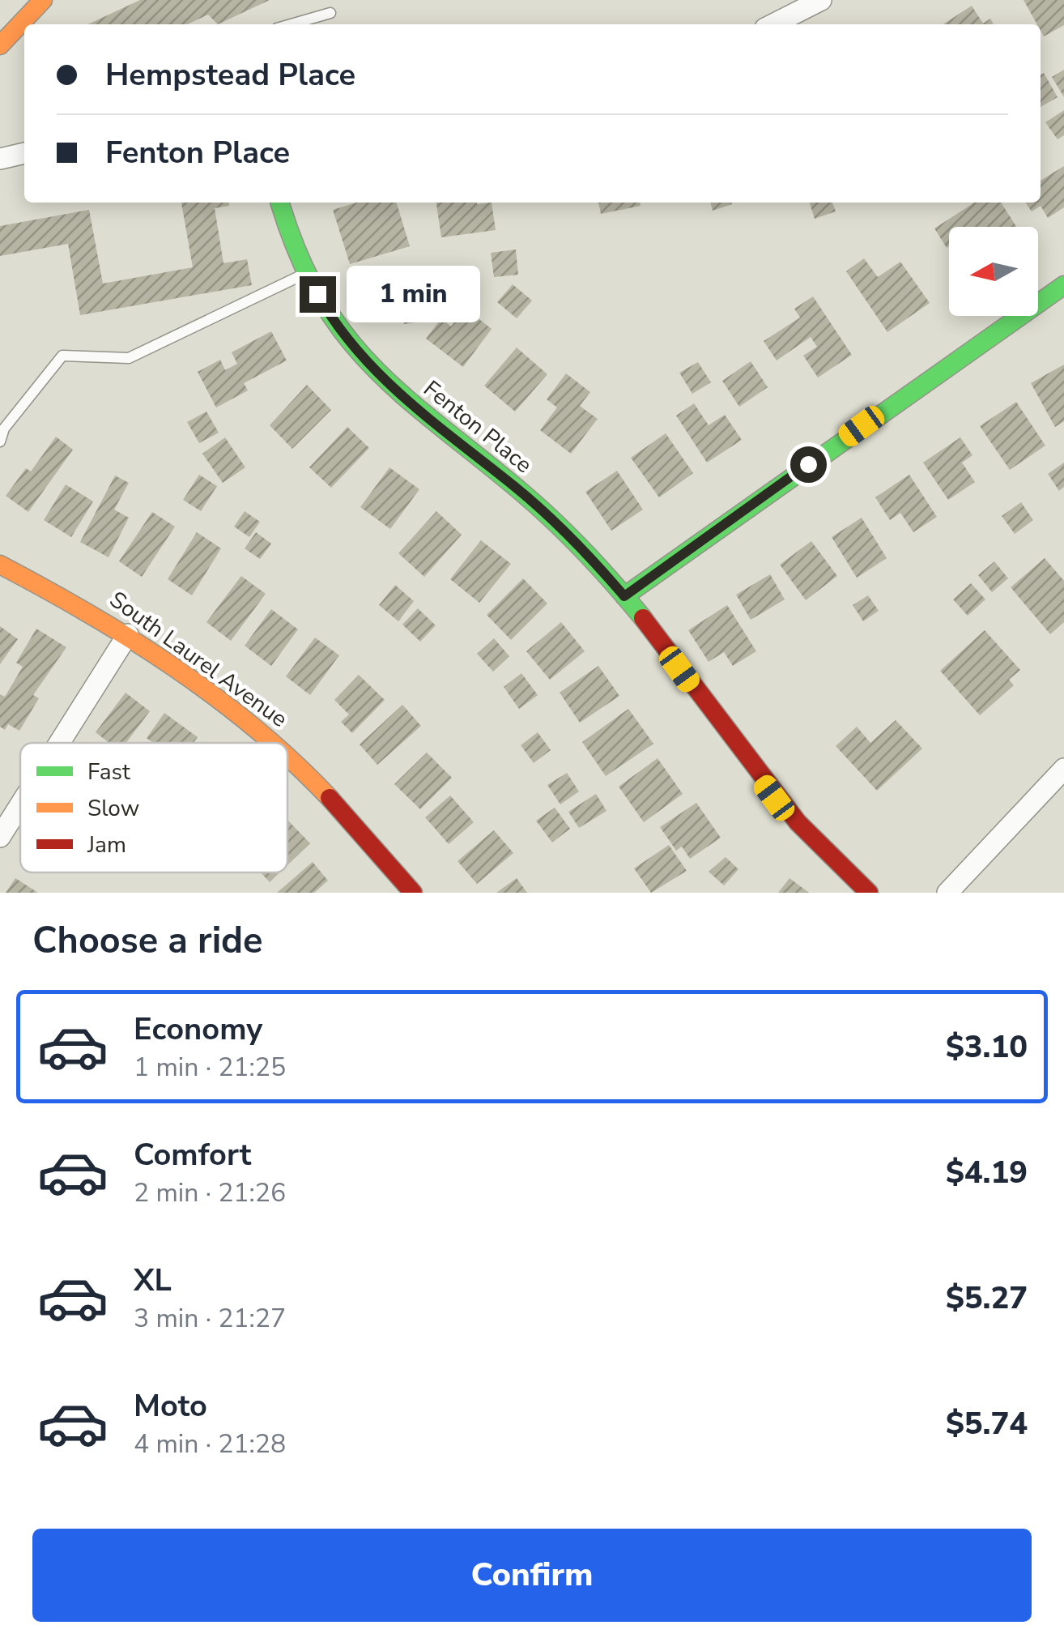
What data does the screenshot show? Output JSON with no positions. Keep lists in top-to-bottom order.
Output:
{
  "streets": {
    "street": ["Fenton Place", "South Laurel Avenue"]
  },
  "legend": ["Fast", "Slow", "Jam"],
  "north": "left",
  "page": {
    "banner": ["Hempstead Place", "Fenton Place"],
    "bubble": "1 min",
    "heading": "Choose a ride",
    "list": [
      {
        "name": "Economy",
        "note": "1 min · 21:25",
        "value": "$3.10"
      },
      {
        "name": "Comfort",
        "note": "2 min · 21:26",
        "value": "$4.19"
      },
      {
        "name": "XL",
        "note": "3 min · 21:27",
        "value": "$5.27"
      },
      {
        "name": "Moto",
        "note": "4 min · 21:28",
        "value": "$5.74"
      }
    ],
    "buttons": "Confirm"
  }
}
